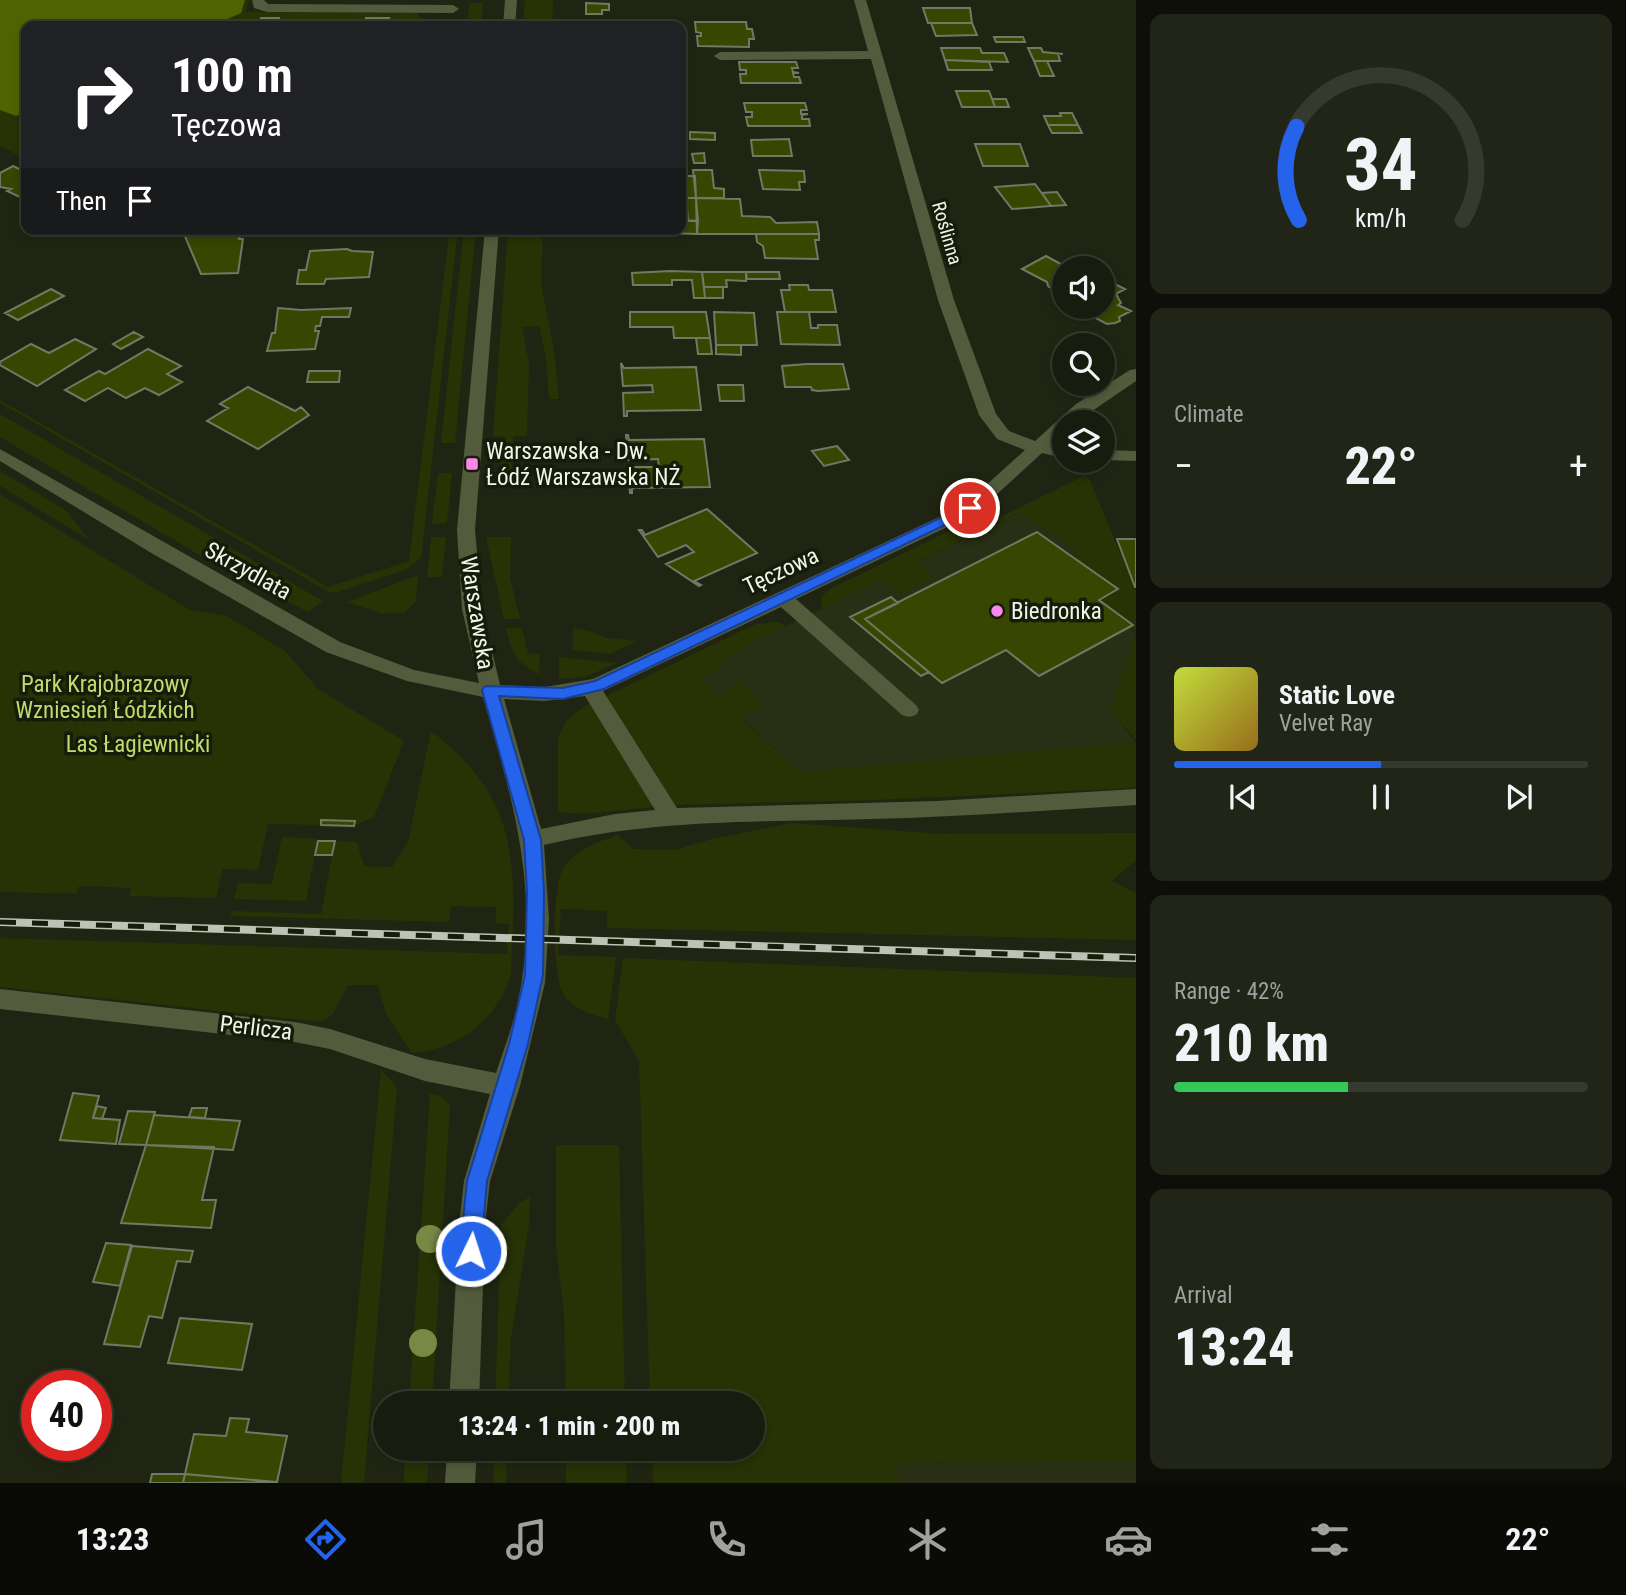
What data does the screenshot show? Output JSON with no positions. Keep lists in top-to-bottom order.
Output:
{
  "streets": {
    "street": [
      "Roślinna",
      "Skrzydlata",
      "Tęczowa",
      "Warszawska",
      "Perlicza"
    ]
  },
  "crossings": [
    ["Roślinna", "Tęczowa"],
    ["Skrzydlata", "Tęczowa"],
    ["Skrzydlata", "Warszawska"],
    ["Tęczowa", "Warszawska"],
    ["Warszawska", "Perlicza"]
  ],
  "parks": ["Park Krajobrazowy Wzniesień Łódzkich", "Las Łagiewnicki"],
  "places": {
    "transit": ["Warszawska - Dw. Łódź Warszawska NŻ"],
    "other": ["Biedronka"]
  },
  "page": {
    "turn": ["100 m", "Tęczowa"],
    "then": "Then",
    "tile": [
      "Climate",
      ["Range · 42%", "210 km"],
      ["Arrival", "13:24"]
    ],
    "heat": ["−", "22°", "+"],
    "song": ["Static Love", "Velvet Ray"],
    "limit": "40",
    "trip": "13:24 · 1 min · 200 m",
    "tabs": ["13:23", "22°"],
    "gauge": ["34", "km/h"]
  }
}
